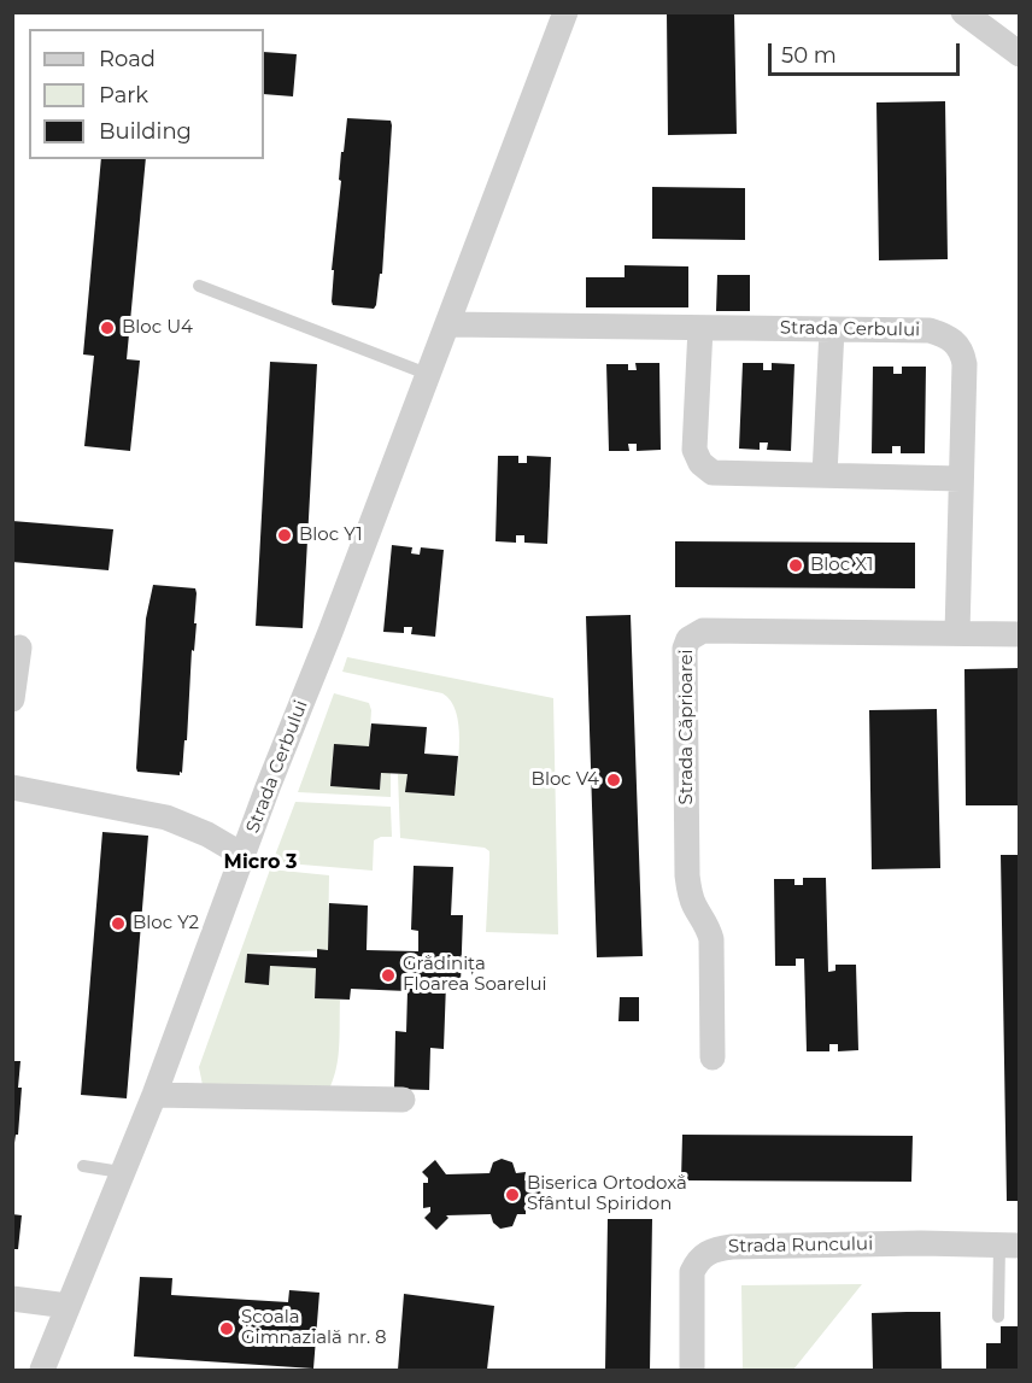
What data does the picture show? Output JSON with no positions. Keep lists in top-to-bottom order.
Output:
{
  "streets": {
    "street": ["Strada Cerbului", "Strada Căprioarei", "Strada Runcului"]
  },
  "crossings": [
    ["Strada Cerbului", "Strada Căprioarei"]
  ],
  "districts": ["Micro 3"],
  "places": [
    "Bloc U4",
    "Bloc Y1",
    "Bloc X1",
    "Bloc V4",
    "Bloc Y2",
    "Grădinița Floarea Soarelui",
    "Biserica Ortodoxă Sfântul Spiridon",
    "Școala Gimnazială nr. 8"
  ],
  "legend": ["Road", "Park", "Building"],
  "scale_bar": "50 m"
}
